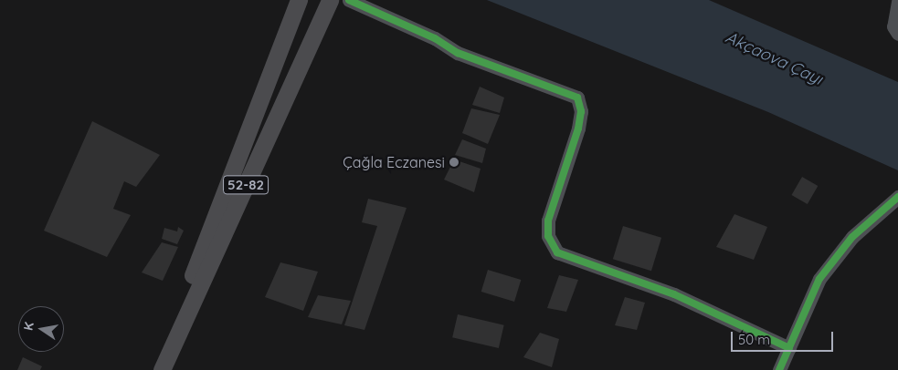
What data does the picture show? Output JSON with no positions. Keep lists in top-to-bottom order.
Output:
{
  "streets": {
    "main road": ["52-82"]
  },
  "water": ["Akçaova Çayı"],
  "places": ["Çağla Eczanesi"],
  "scale_bar": "50 m",
  "north": "left"
}
